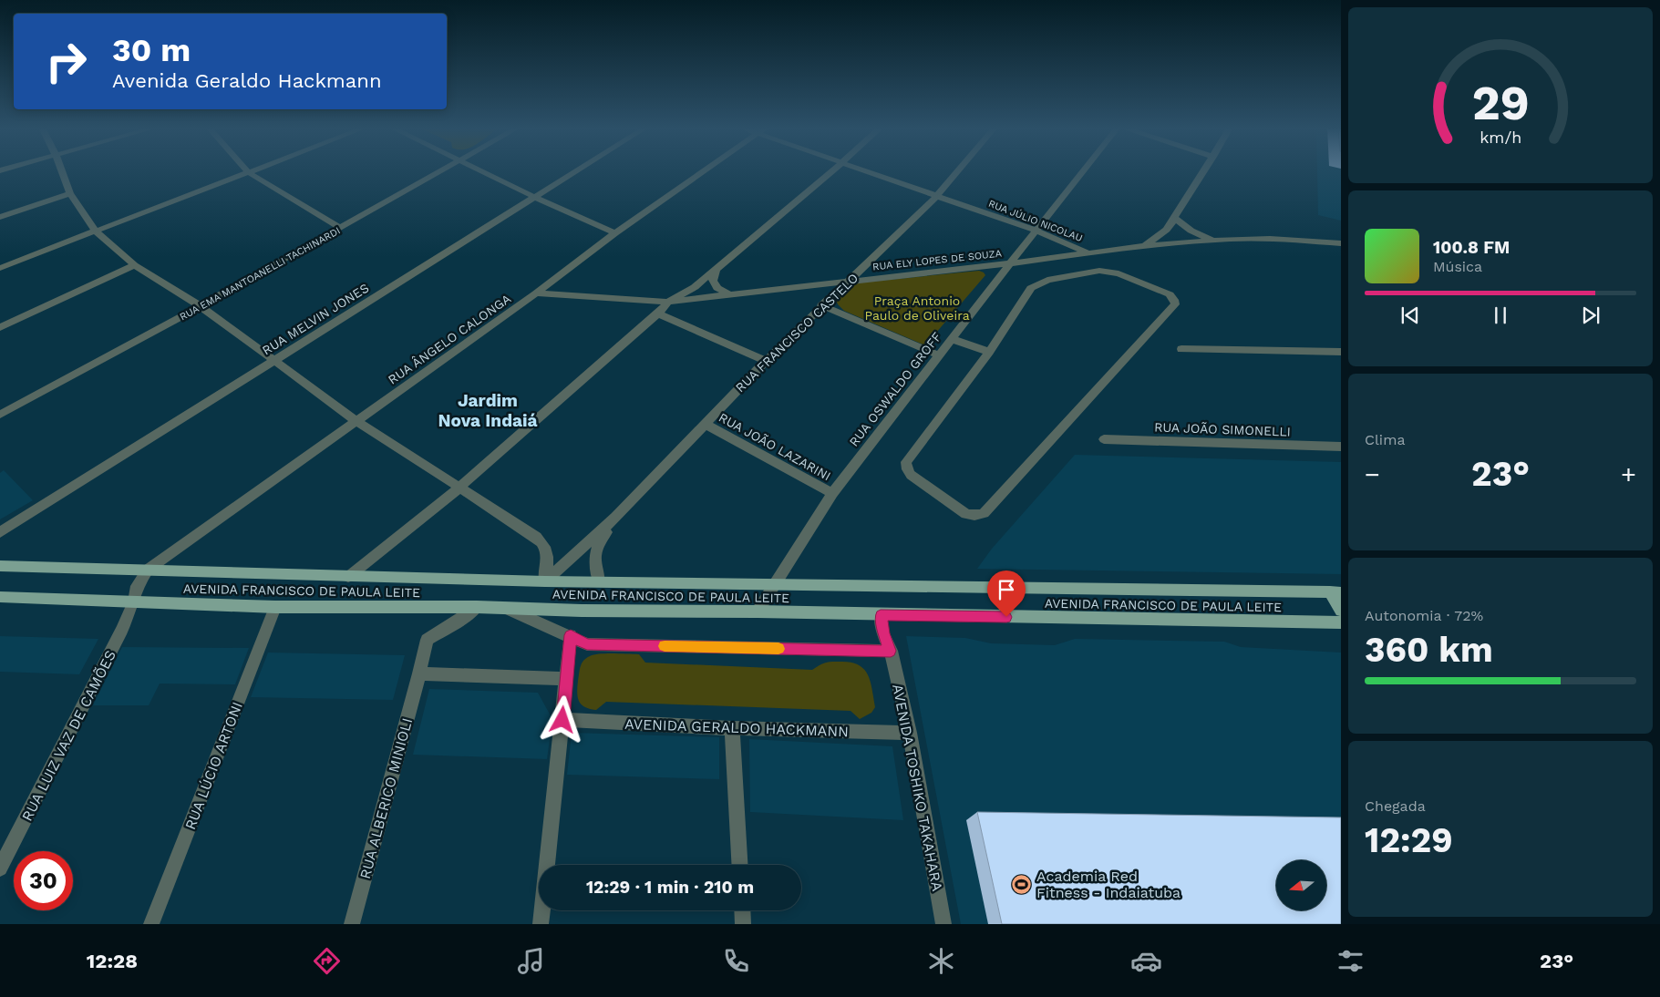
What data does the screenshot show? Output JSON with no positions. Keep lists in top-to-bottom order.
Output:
{
  "streets": {
    "main road": ["AVENIDA FRANCISCO DE PAULA LEITE"],
    "street": [
      "RUA JÚLIO NICOLAU",
      "RUA ELY LOPES DE SOUZA",
      "RUA EMA MANTOANELLI TACHINARDI",
      "RUA MELVIN JONES",
      "RUA FRANCISCO CASTELO",
      "RUA ÂNGELO CALONGA",
      "RUA OSWALDO GROFF",
      "RUA JOÃO SIMONELLI",
      "RUA JOÃO LAZARINI",
      "AVENIDA GERALDO HACKMANN",
      "RUA LUIZ VAZ DE CAMÕES",
      "RUA LÚCIO ARTONI",
      "AVENIDA TOSHIKO TAKAHARA",
      "RUA ALBERICO MINIOLI"
    ]
  },
  "crossings": [
    ["RUA JÚLIO NICOLAU", "RUA ELY LOPES DE SOUZA"],
    ["RUA JÚLIO NICOLAU", "RUA FRANCISCO CASTELO"],
    ["RUA JÚLIO NICOLAU", "RUA OSWALDO GROFF"],
    ["RUA ELY LOPES DE SOUZA", "RUA FRANCISCO CASTELO"],
    ["RUA ELY LOPES DE SOUZA", "RUA ÂNGELO CALONGA"],
    ["RUA ELY LOPES DE SOUZA", "RUA OSWALDO GROFF"],
    ["RUA FRANCISCO CASTELO", "RUA JOÃO LAZARINI"],
    ["RUA FRANCISCO CASTELO", "AVENIDA FRANCISCO DE PAULA LEITE"],
    ["RUA ÂNGELO CALONGA", "AVENIDA FRANCISCO DE PAULA LEITE"],
    ["RUA ÂNGELO CALONGA", "RUA LUIZ VAZ DE CAMÕES"],
    ["RUA OSWALDO GROFF", "RUA JOÃO LAZARINI"],
    ["RUA OSWALDO GROFF", "AVENIDA FRANCISCO DE PAULA LEITE"],
    ["AVENIDA FRANCISCO DE PAULA LEITE", "RUA LUIZ VAZ DE CAMÕES"],
    ["AVENIDA FRANCISCO DE PAULA LEITE", "RUA LÚCIO ARTONI"],
    ["AVENIDA FRANCISCO DE PAULA LEITE", "AVENIDA TOSHIKO TAKAHARA"],
    ["AVENIDA FRANCISCO DE PAULA LEITE", "RUA ALBERICO MINIOLI"],
    ["AVENIDA GERALDO HACKMANN", "AVENIDA TOSHIKO TAKAHARA"]
  ],
  "districts": ["Jardim Nova Indaiá"],
  "parks": ["Praça Antonio Paulo de Oliveira"],
  "places": {
    "sports": ["Academia Red Fitness - Indaiatuba"]
  },
  "north": "left",
  "page": {
    "turn": ["30 m", "Avenida Geraldo Hackmann"],
    "song": ["100.8 FM", "Música"],
    "tile": [
      "Clima",
      ["Autonomia · 72%", "360 km"],
      ["Chegada", "12:29"]
    ],
    "heat": ["−", "23°", "+"],
    "limit": "30",
    "trip": "12:29 · 1 min · 210 m",
    "tabs": ["12:28", "23°"],
    "gauge": ["29", "km/h"]
  }
}
